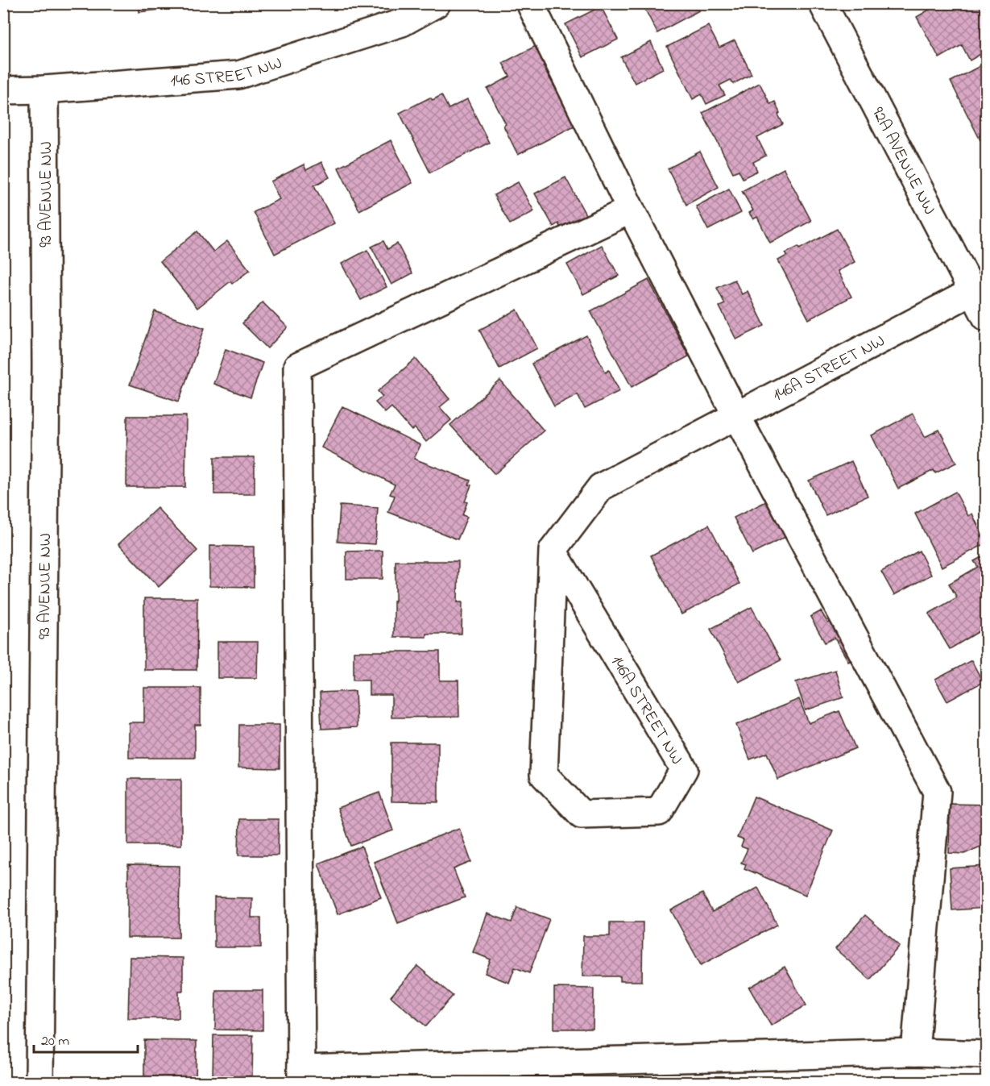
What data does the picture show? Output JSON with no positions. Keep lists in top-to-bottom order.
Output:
{
  "streets": {
    "street": [
      "146 STREET NW",
      "92A AVENUE NW",
      "93 AVENUE NW",
      "146A STREET NW"
    ]
  },
  "crossings": [
    ["146 STREET NW", "93 AVENUE NW"],
    ["92A AVENUE NW", "146A STREET NW"]
  ],
  "scale_bar": "20 m"
}
